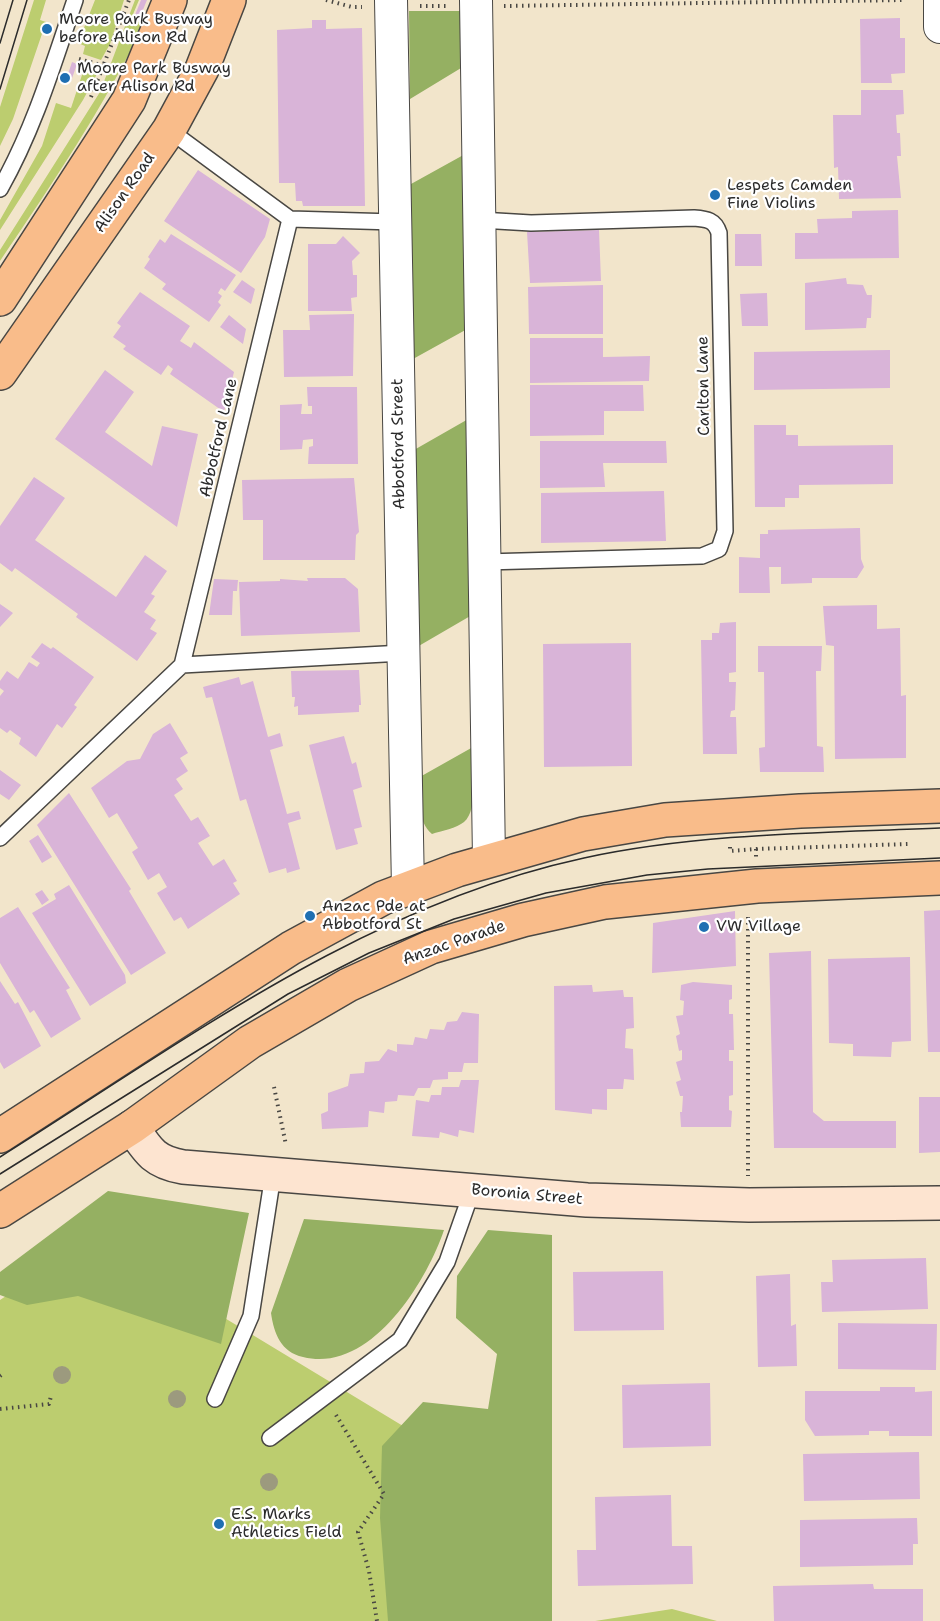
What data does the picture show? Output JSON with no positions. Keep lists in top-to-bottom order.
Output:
{
  "streets": {
    "main road": ["Alison Road", "Anzac Parade"],
    "street": ["Abbotford Street", "Boronia Street"],
    "lane": ["Carlton Lane", "Abbotford Lane"]
  },
  "crossings": [
    ["Anzac Parade", "Boronia Street"]
  ],
  "places": [
    "Moore Park Busway before Alison Rd",
    "Moore Park Busway after Alison Rd",
    "Lespets Camden Fine Violins",
    "Anzac Pde at Abbotford St",
    "VW Village",
    "E.S. Marks Athletics Field"
  ]
}
